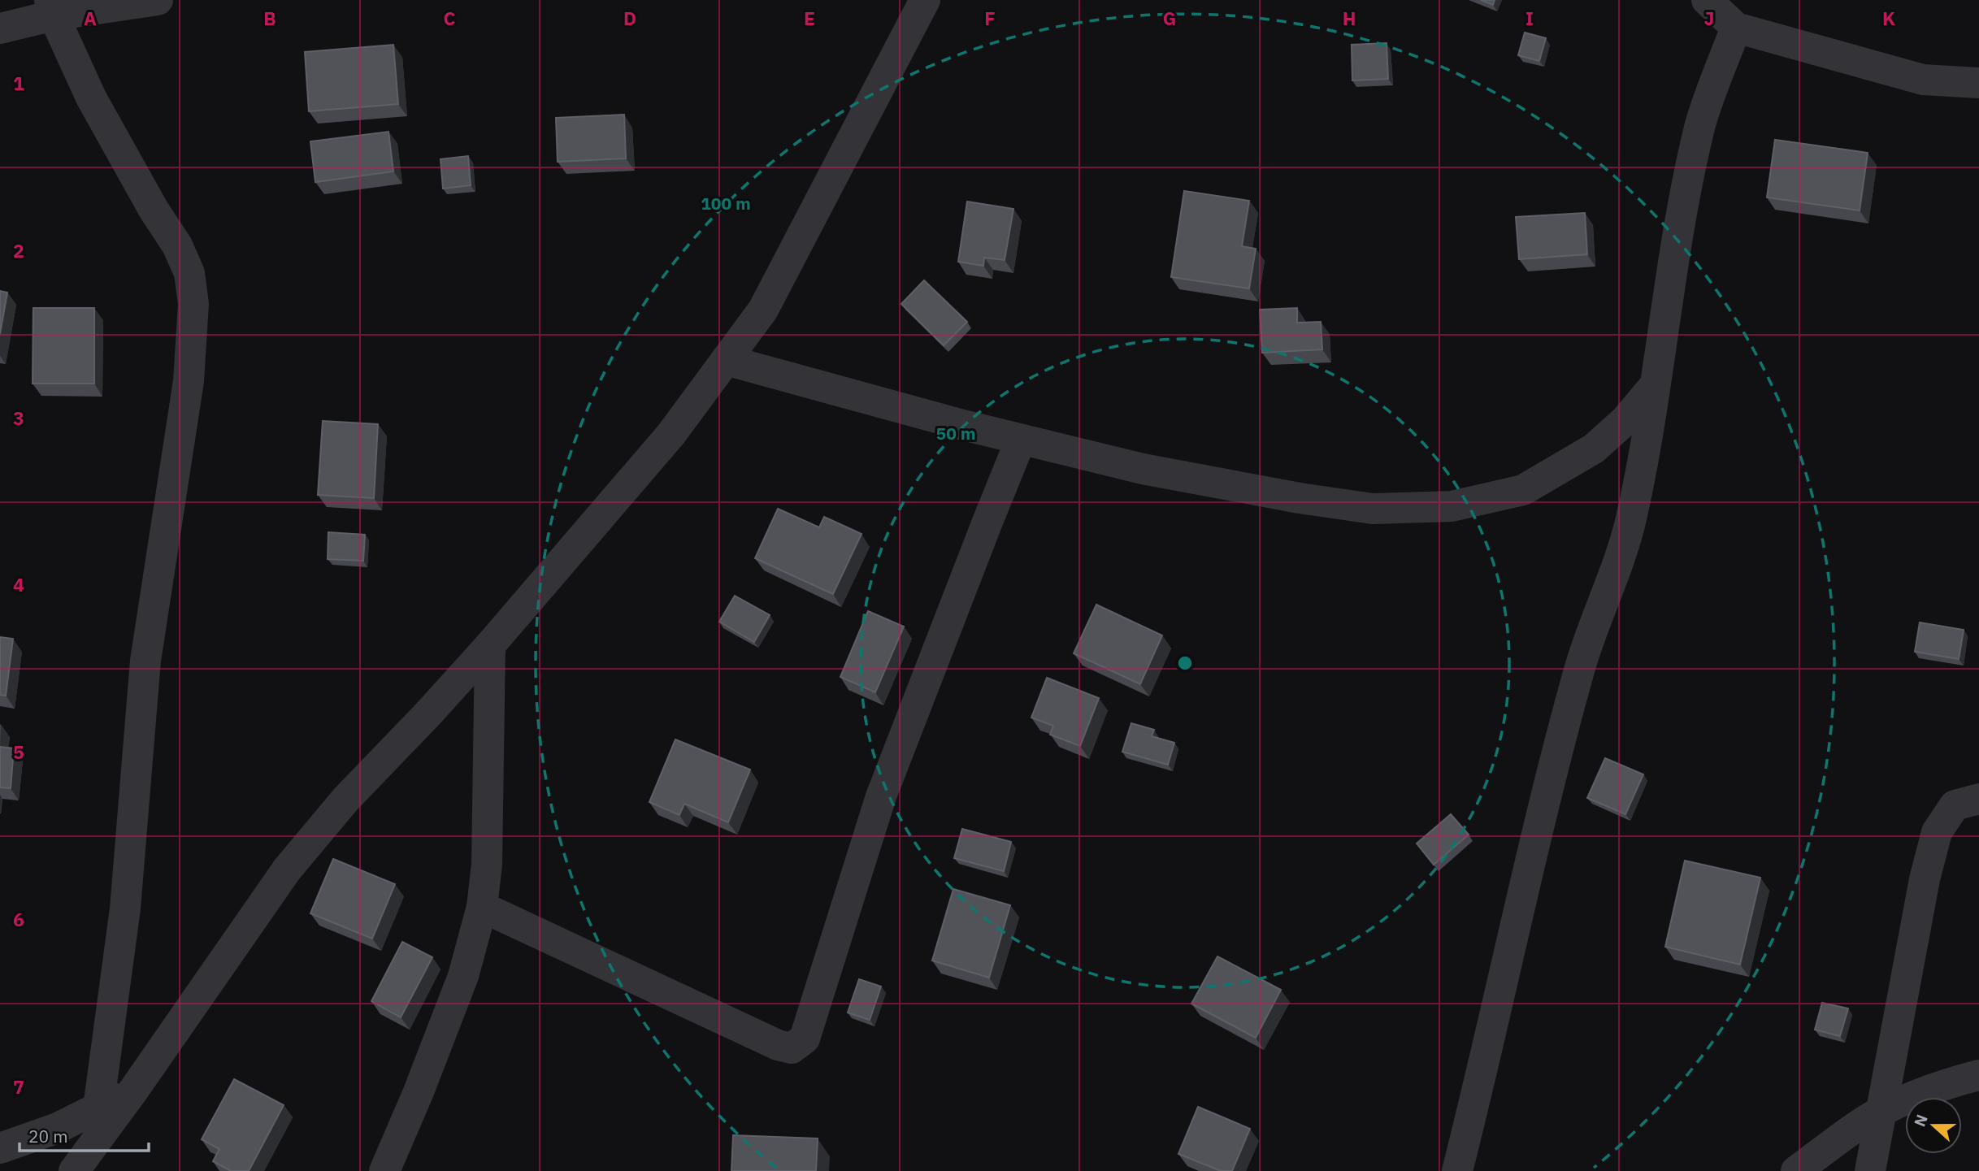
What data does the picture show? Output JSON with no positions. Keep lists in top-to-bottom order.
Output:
{
  "scale_bar": "20 m",
  "north": "left",
  "grid": {
    "columns": [
      "A",
      "B",
      "C",
      "D",
      "E",
      "F",
      "G",
      "H",
      "I",
      "J",
      "K"
    ],
    "rows": [
      "1",
      "2",
      "3",
      "4",
      "5",
      "6",
      "7"
    ]
  },
  "rings": ["100 m", "50 m"]
}
